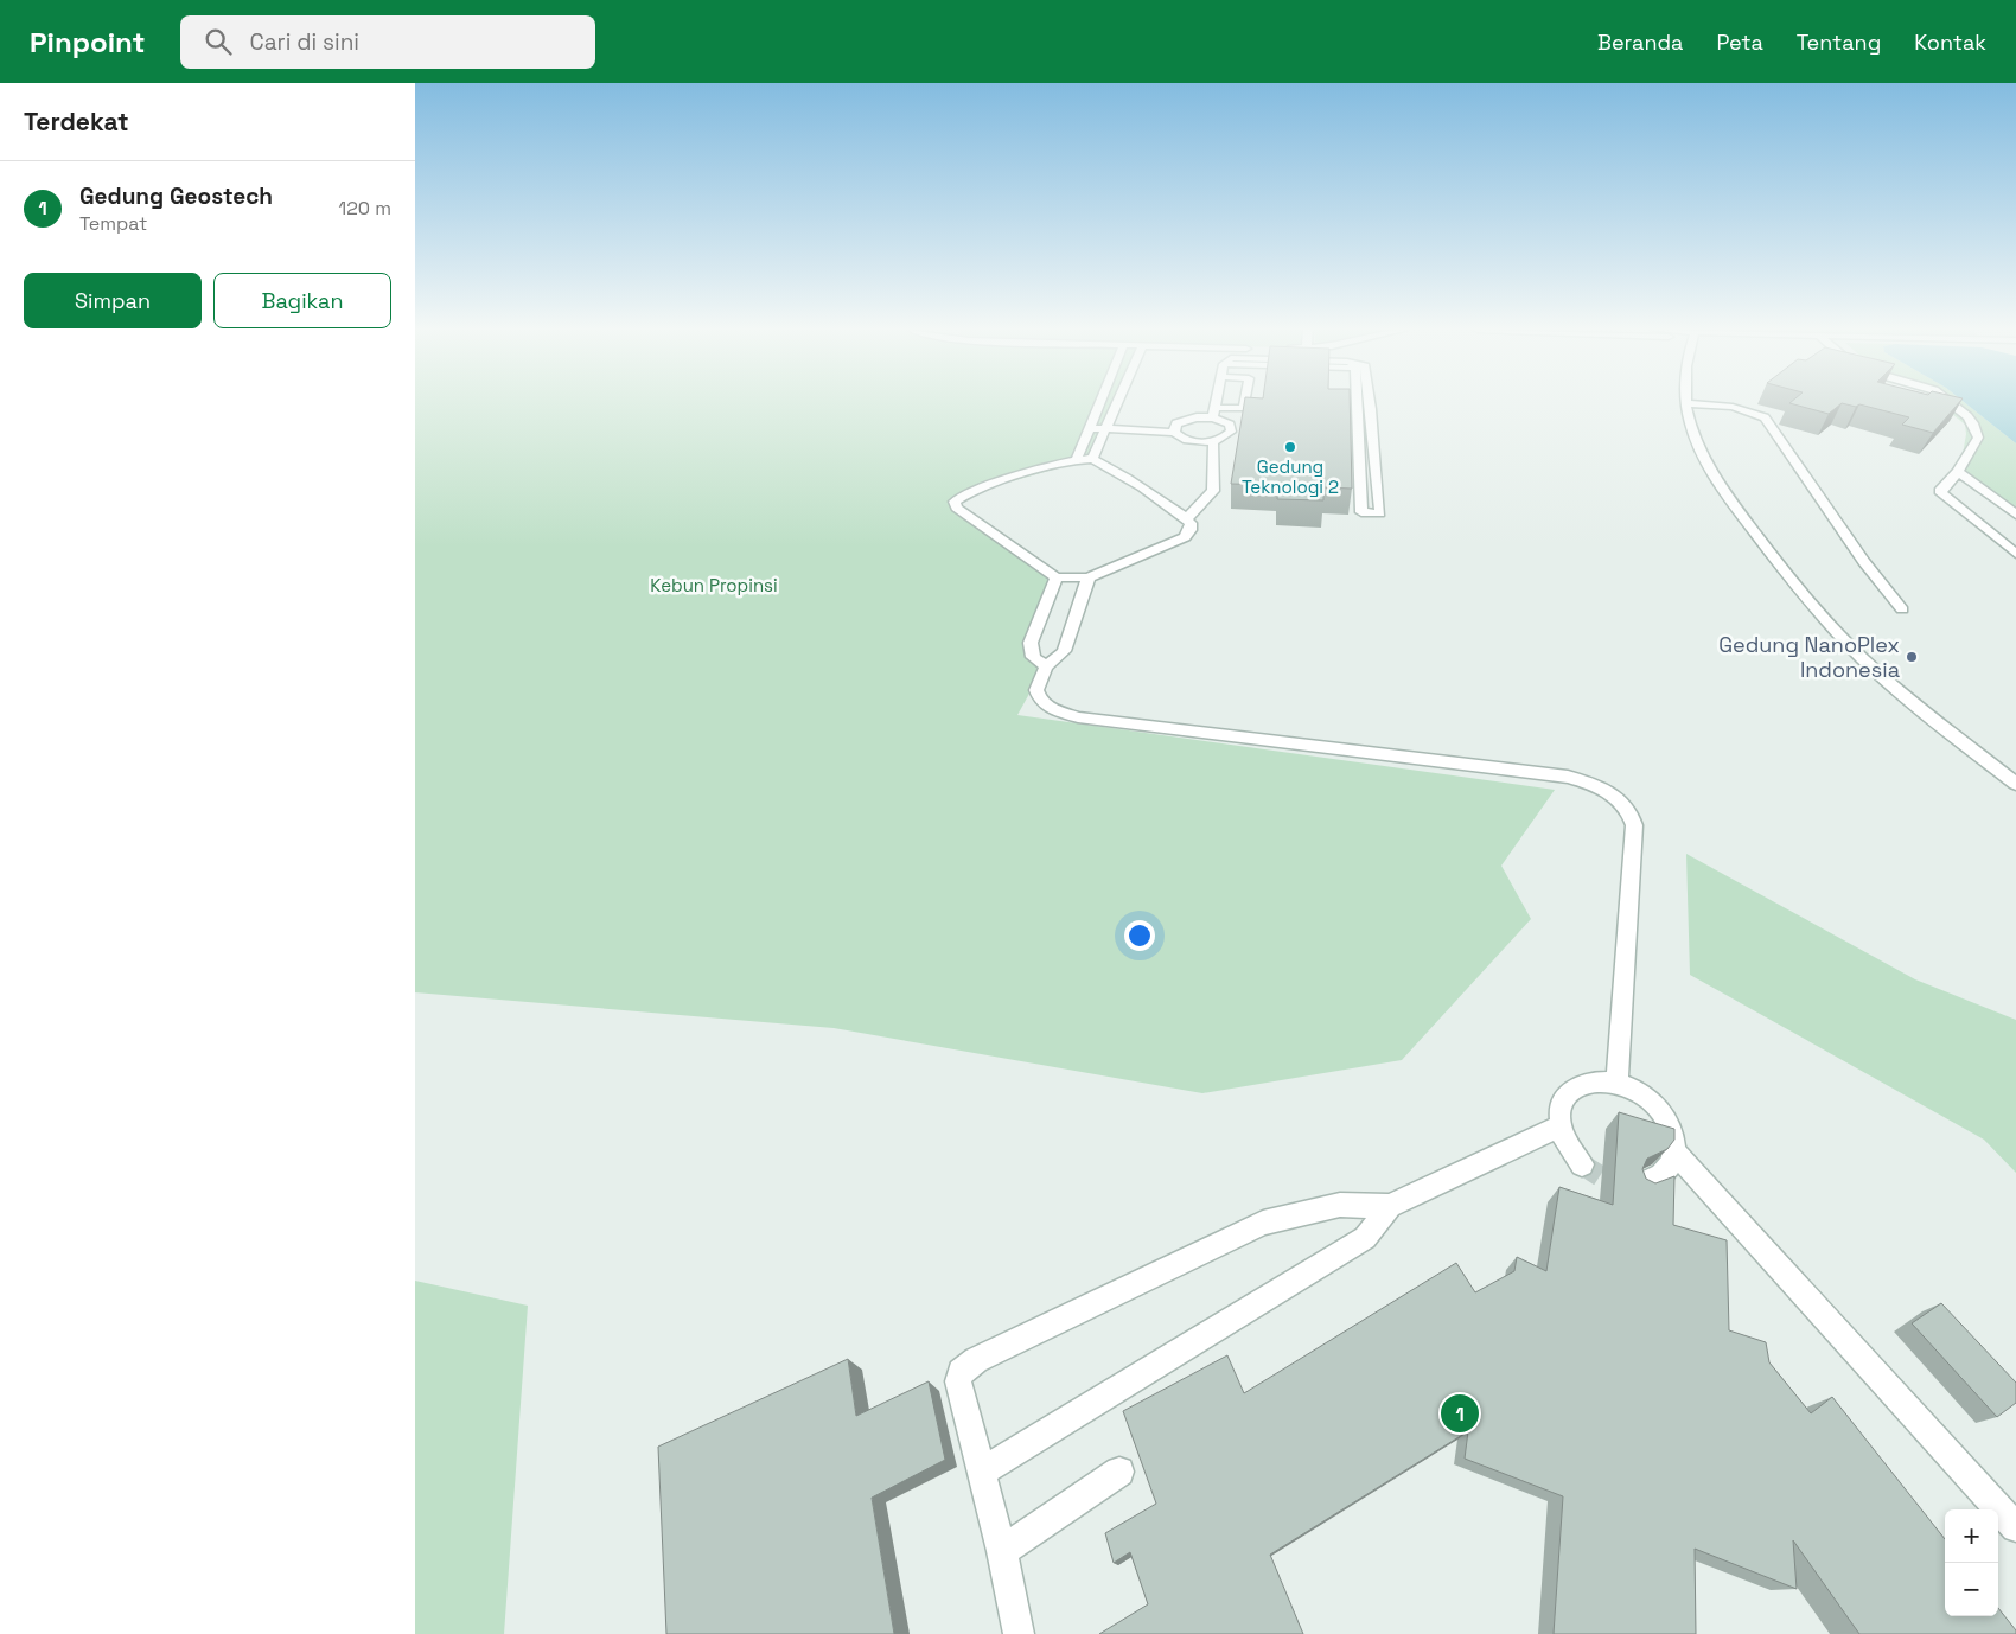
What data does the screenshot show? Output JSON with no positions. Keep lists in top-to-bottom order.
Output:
{
  "parks": ["Kebun Propinsi"],
  "places": ["Gedung Teknologi 2", "Gedung NanoPlex Indonesia"],
  "page": {
    "header": "Pinpoint",
    "search": "Cari di sini",
    "nav": [
      "Beranda",
      "Peta",
      "Tentang",
      "Kontak"
    ],
    "heading": "Terdekat",
    "list": [
      {
        "mark": "1",
        "name": "Gedung Geostech",
        "note": "Tempat",
        "value": "120 m"
      }
    ],
    "buttons": ["Simpan", "Bagikan"],
    "pins": "1",
    "map_buttons": ["+", "−"]
  }
}
